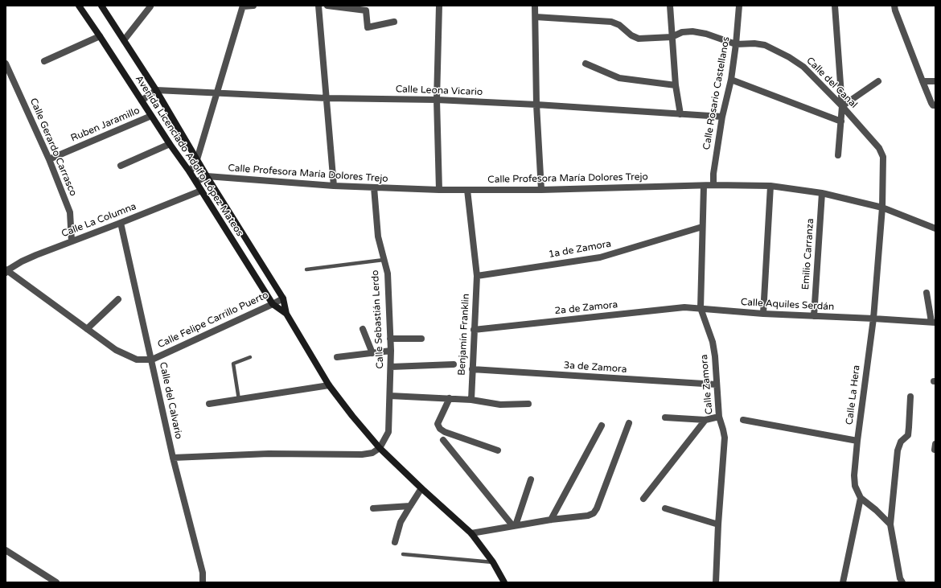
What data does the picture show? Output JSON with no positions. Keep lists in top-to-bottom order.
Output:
{
  "streets": {
    "street": [
      "Calle del Canal",
      "Calle Leona Vicario",
      "Calle Rosario Castellanos",
      "Ruben Jaramillo",
      "Calle Gerardo Carrasco",
      "Avenida Licenciado Adolfo López Mateos",
      "Calle Profesora María Dolores Trejo",
      "Calle La Columna",
      "1a de Zamora",
      "Emilio Carranza",
      "Calle Aquiles Serdán",
      "2a de Zamora",
      "Calle Sebastián Lerdo",
      "Calle Felipe Carrillo Puerto",
      "Benjamín Franklin",
      "3a de Zamora",
      "Calle Zamora",
      "Calle La Hera",
      "Calle del Calvario"
    ]
  },
  "crossings": [
    ["Calle del Canal", "Calle Rosario Castellanos"],
    ["Calle del Canal", "Calle Profesora María Dolores Trejo"],
    ["Calle del Canal", "Calle La Hera"],
    ["Calle Leona Vicario", "Calle Rosario Castellanos"],
    ["Calle Leona Vicario", "Ruben Jaramillo"],
    ["Calle Leona Vicario", "Avenida Licenciado Adolfo López Mateos"],
    ["Calle Rosario Castellanos", "Calle Profesora María Dolores Trejo"],
    ["Ruben Jaramillo", "Calle Gerardo Carrasco"],
    ["Ruben Jaramillo", "Avenida Licenciado Adolfo López Mateos"],
    ["Calle Gerardo Carrasco", "Calle La Columna"],
    ["Avenida Licenciado Adolfo López Mateos", "Calle Profesora María Dolores Trejo"],
    ["Avenida Licenciado Adolfo López Mateos", "Calle La Columna"],
    ["Avenida Licenciado Adolfo López Mateos", "Calle Sebastián Lerdo"],
    ["Avenida Licenciado Adolfo López Mateos", "Calle Felipe Carrillo Puerto"],
    ["Calle Profesora María Dolores Trejo", "Emilio Carranza"],
    ["Calle Profesora María Dolores Trejo", "Calle Sebastián Lerdo"],
    ["Calle Profesora María Dolores Trejo", "Benjamín Franklin"],
    ["Calle Profesora María Dolores Trejo", "Calle Zamora"],
    ["Calle Profesora María Dolores Trejo", "Calle La Hera"],
    ["Calle La Columna", "Calle del Calvario"],
    ["1a de Zamora", "Benjamín Franklin"],
    ["1a de Zamora", "Calle Zamora"],
    ["Emilio Carranza", "Calle Aquiles Serdán"],
    ["Calle Aquiles Serdán", "2a de Zamora"],
    ["Calle Aquiles Serdán", "Calle Zamora"],
    ["Calle Aquiles Serdán", "Calle La Hera"],
    ["2a de Zamora", "Benjamín Franklin"],
    ["2a de Zamora", "Calle Zamora"],
    ["Calle Felipe Carrillo Puerto", "Calle del Calvario"],
    ["Benjamín Franklin", "3a de Zamora"],
    ["3a de Zamora", "Calle Zamora"]
  ]
}
